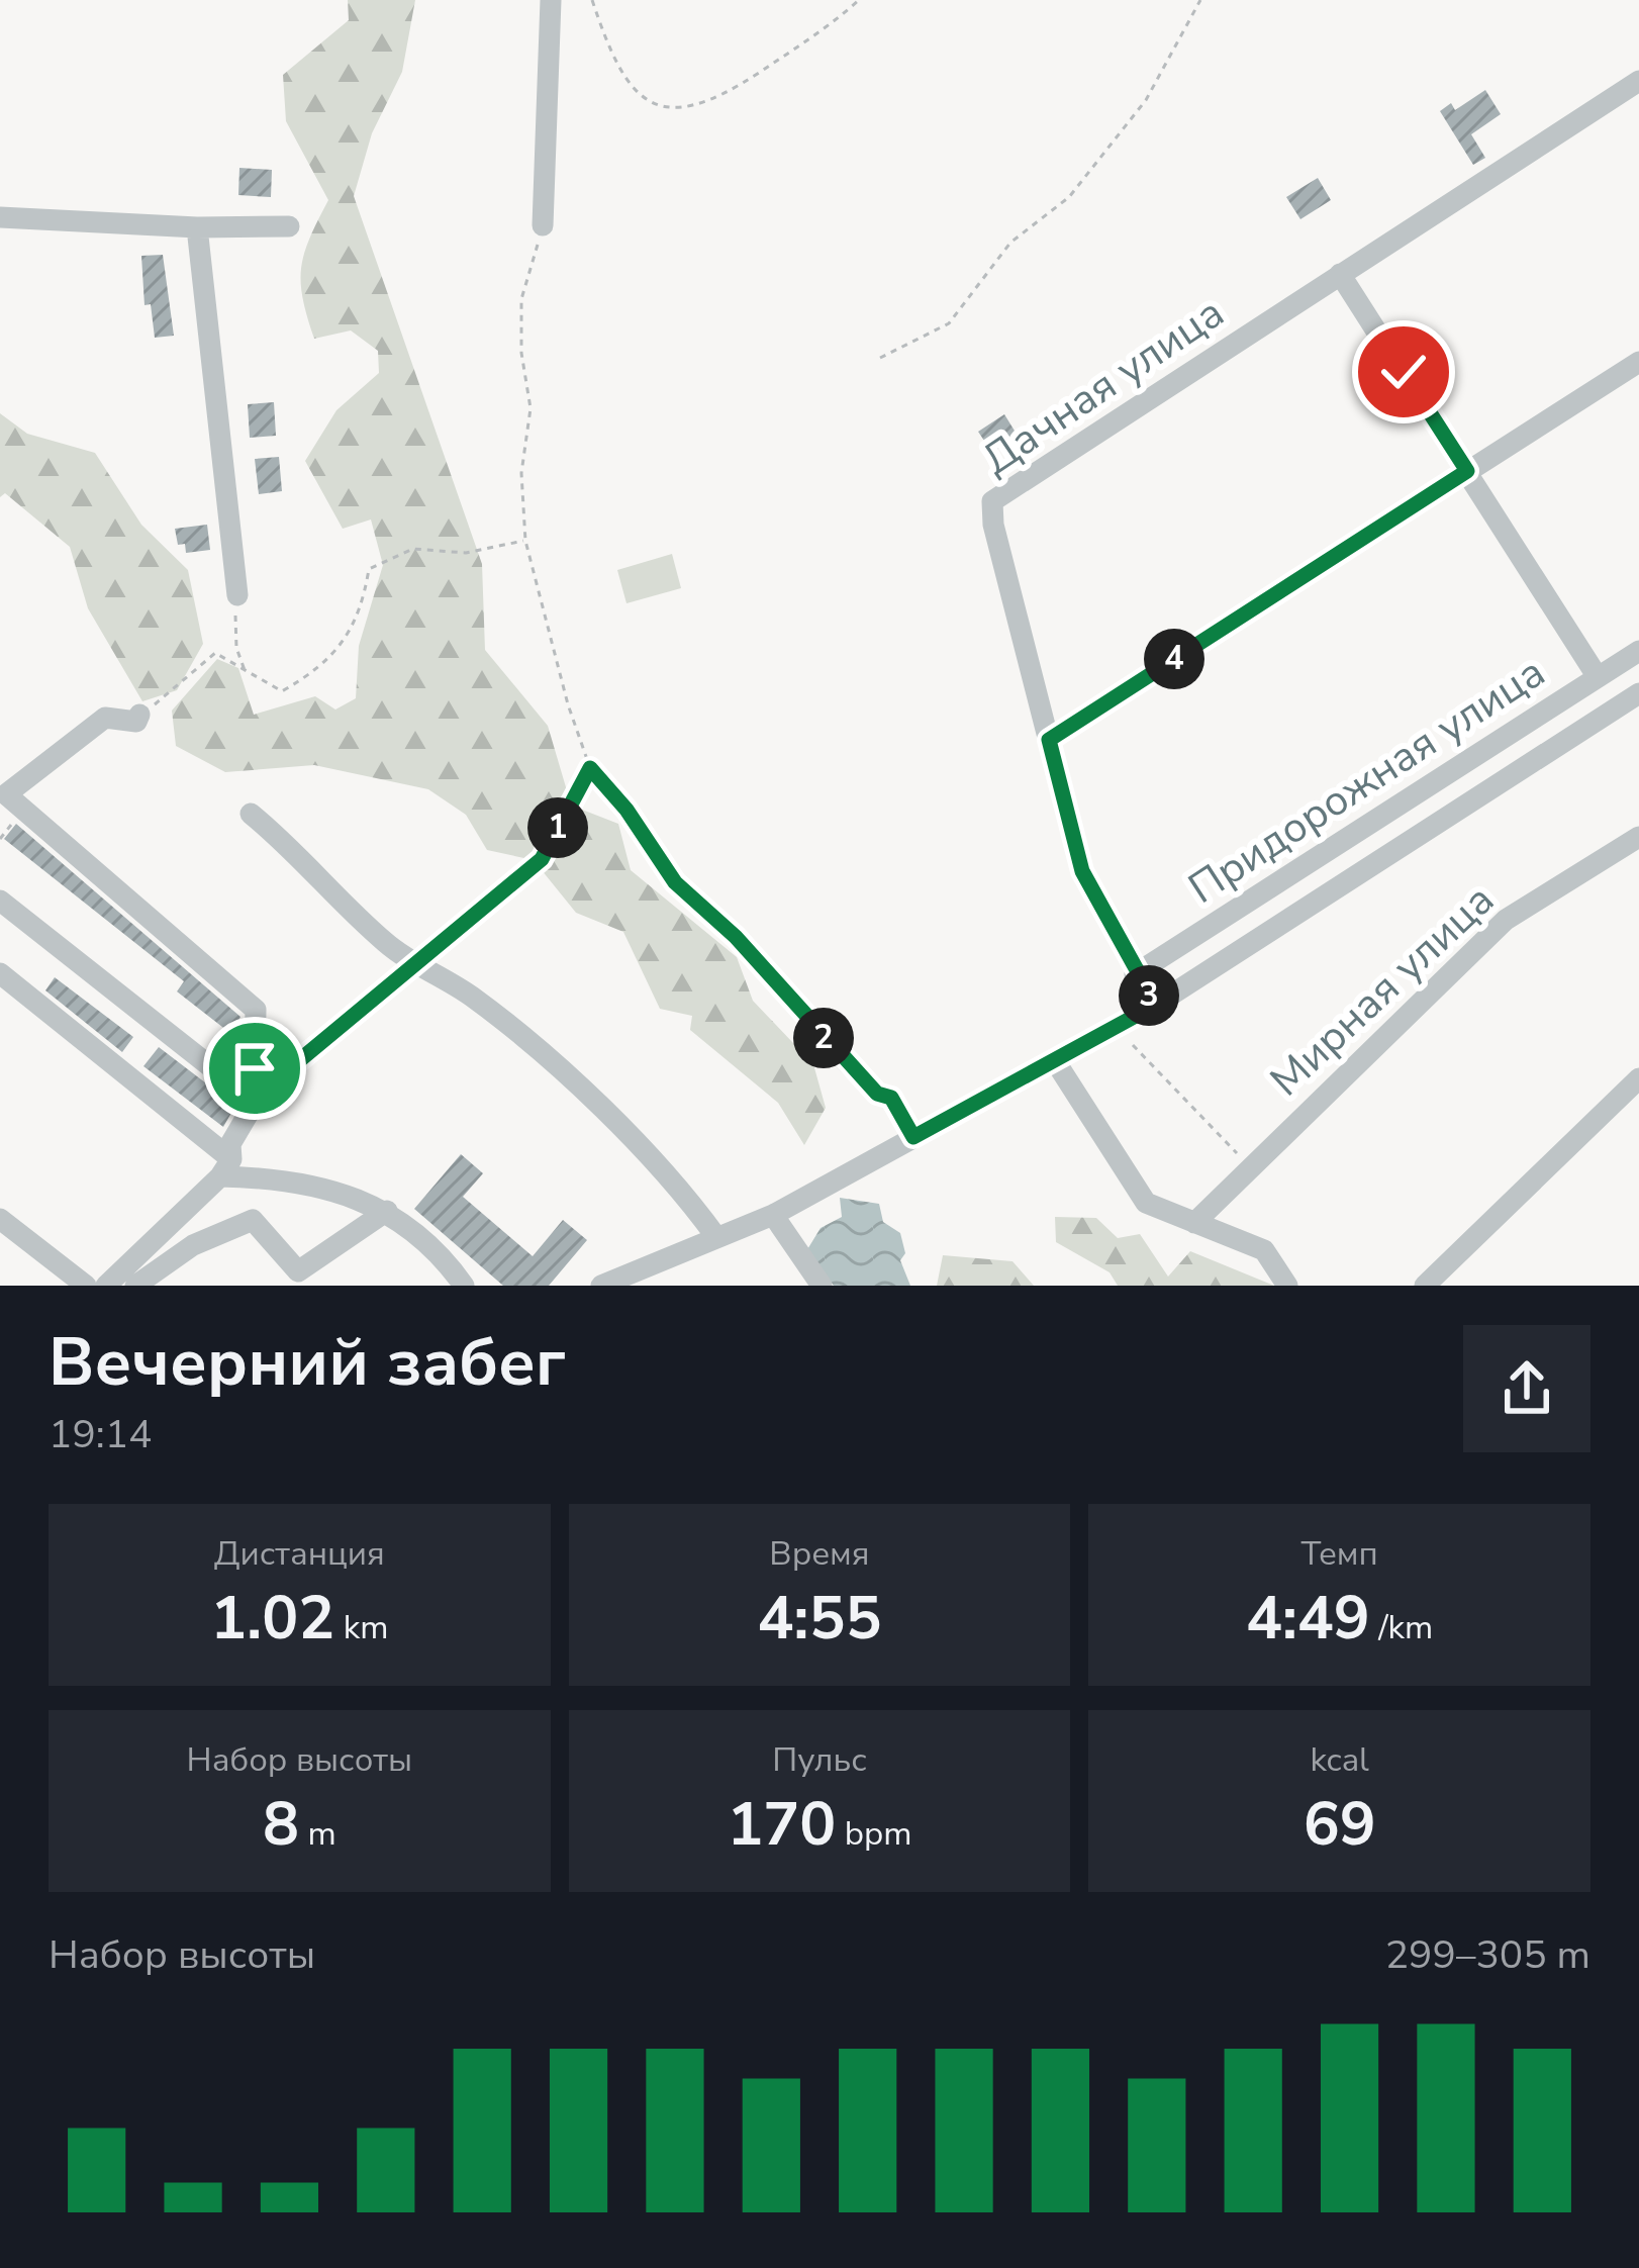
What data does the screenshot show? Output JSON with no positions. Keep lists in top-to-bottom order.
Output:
{
  "streets": {
    "street": ["Дачная улица", "Придорожная улица", "Мирная улица"]
  },
  "crossings": [
    ["Дачная улица", "Придорожная улица"]
  ],
  "page": {
    "pins": [
      "4",
      "1",
      "3",
      "2"
    ],
    "heading": ["Вечерний забег", "19:14"],
    "stats": [
      ["Дистанция", "1.02 km"],
      ["Время", "4:55"],
      ["Темп", "4:49 /km"],
      ["Набор высоты", "8 m"],
      ["Пульс", "170 bpm"],
      ["kcal", "69"]
    ],
    "chart": ["Набор высоты", "299–305 m"]
  }
}
